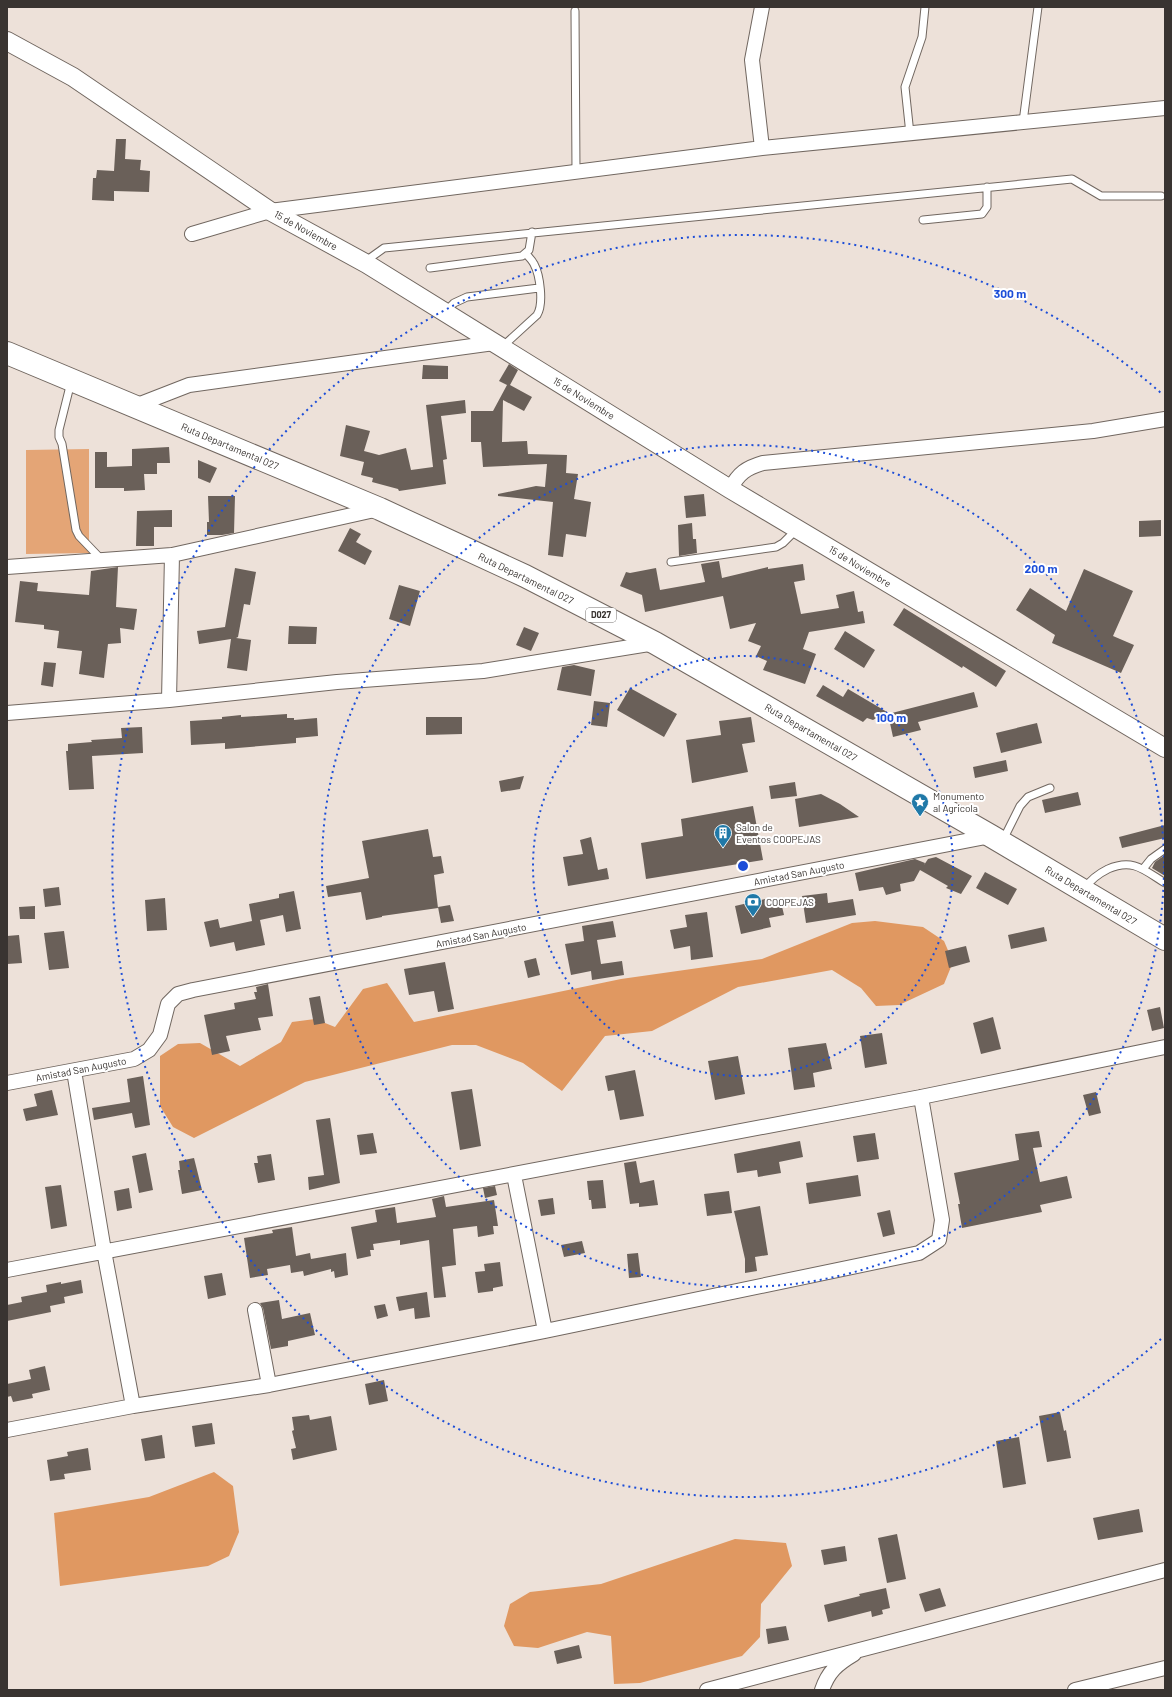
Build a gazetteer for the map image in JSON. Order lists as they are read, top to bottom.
{
  "streets": {
    "main road": ["Ruta Departamental 027", "D027"],
    "street": ["15 de Noviembre", "Amistad San Augusto"]
  },
  "crossings": [
    ["Ruta Departamental 027", "Amistad San Augusto"]
  ],
  "places": {
    "place": ["Monumento al Agricola"],
    "building": ["Salon de Eventos COOPEJAS"],
    "bank": ["COOPEJAS"]
  },
  "rings": ["300 m", "200 m", "100 m"]
}
